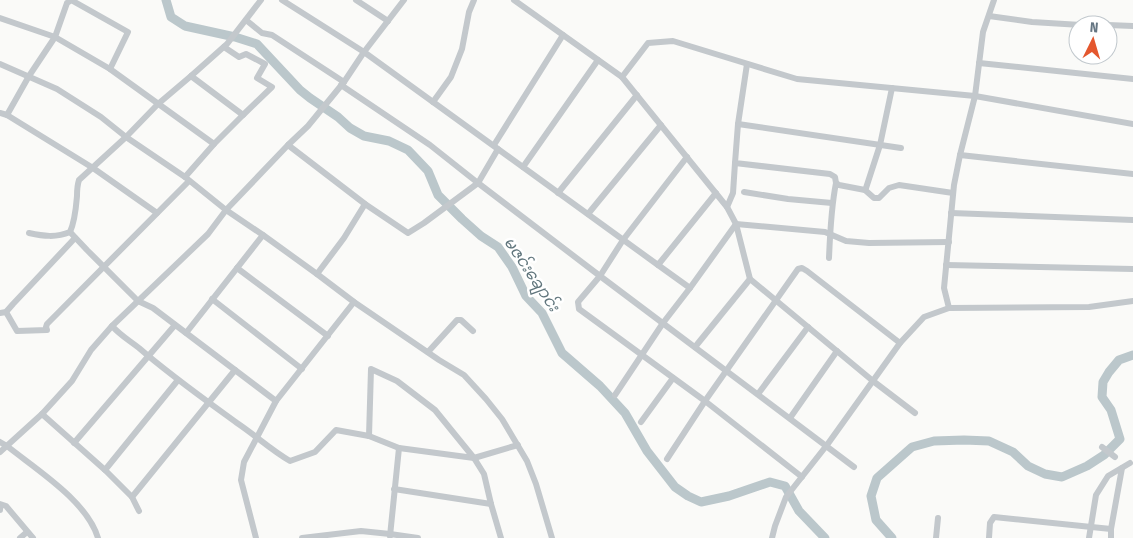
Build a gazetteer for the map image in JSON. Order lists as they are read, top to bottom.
{
  "water": ["မဇင်းချောင်း"],
  "north": "top"
}
